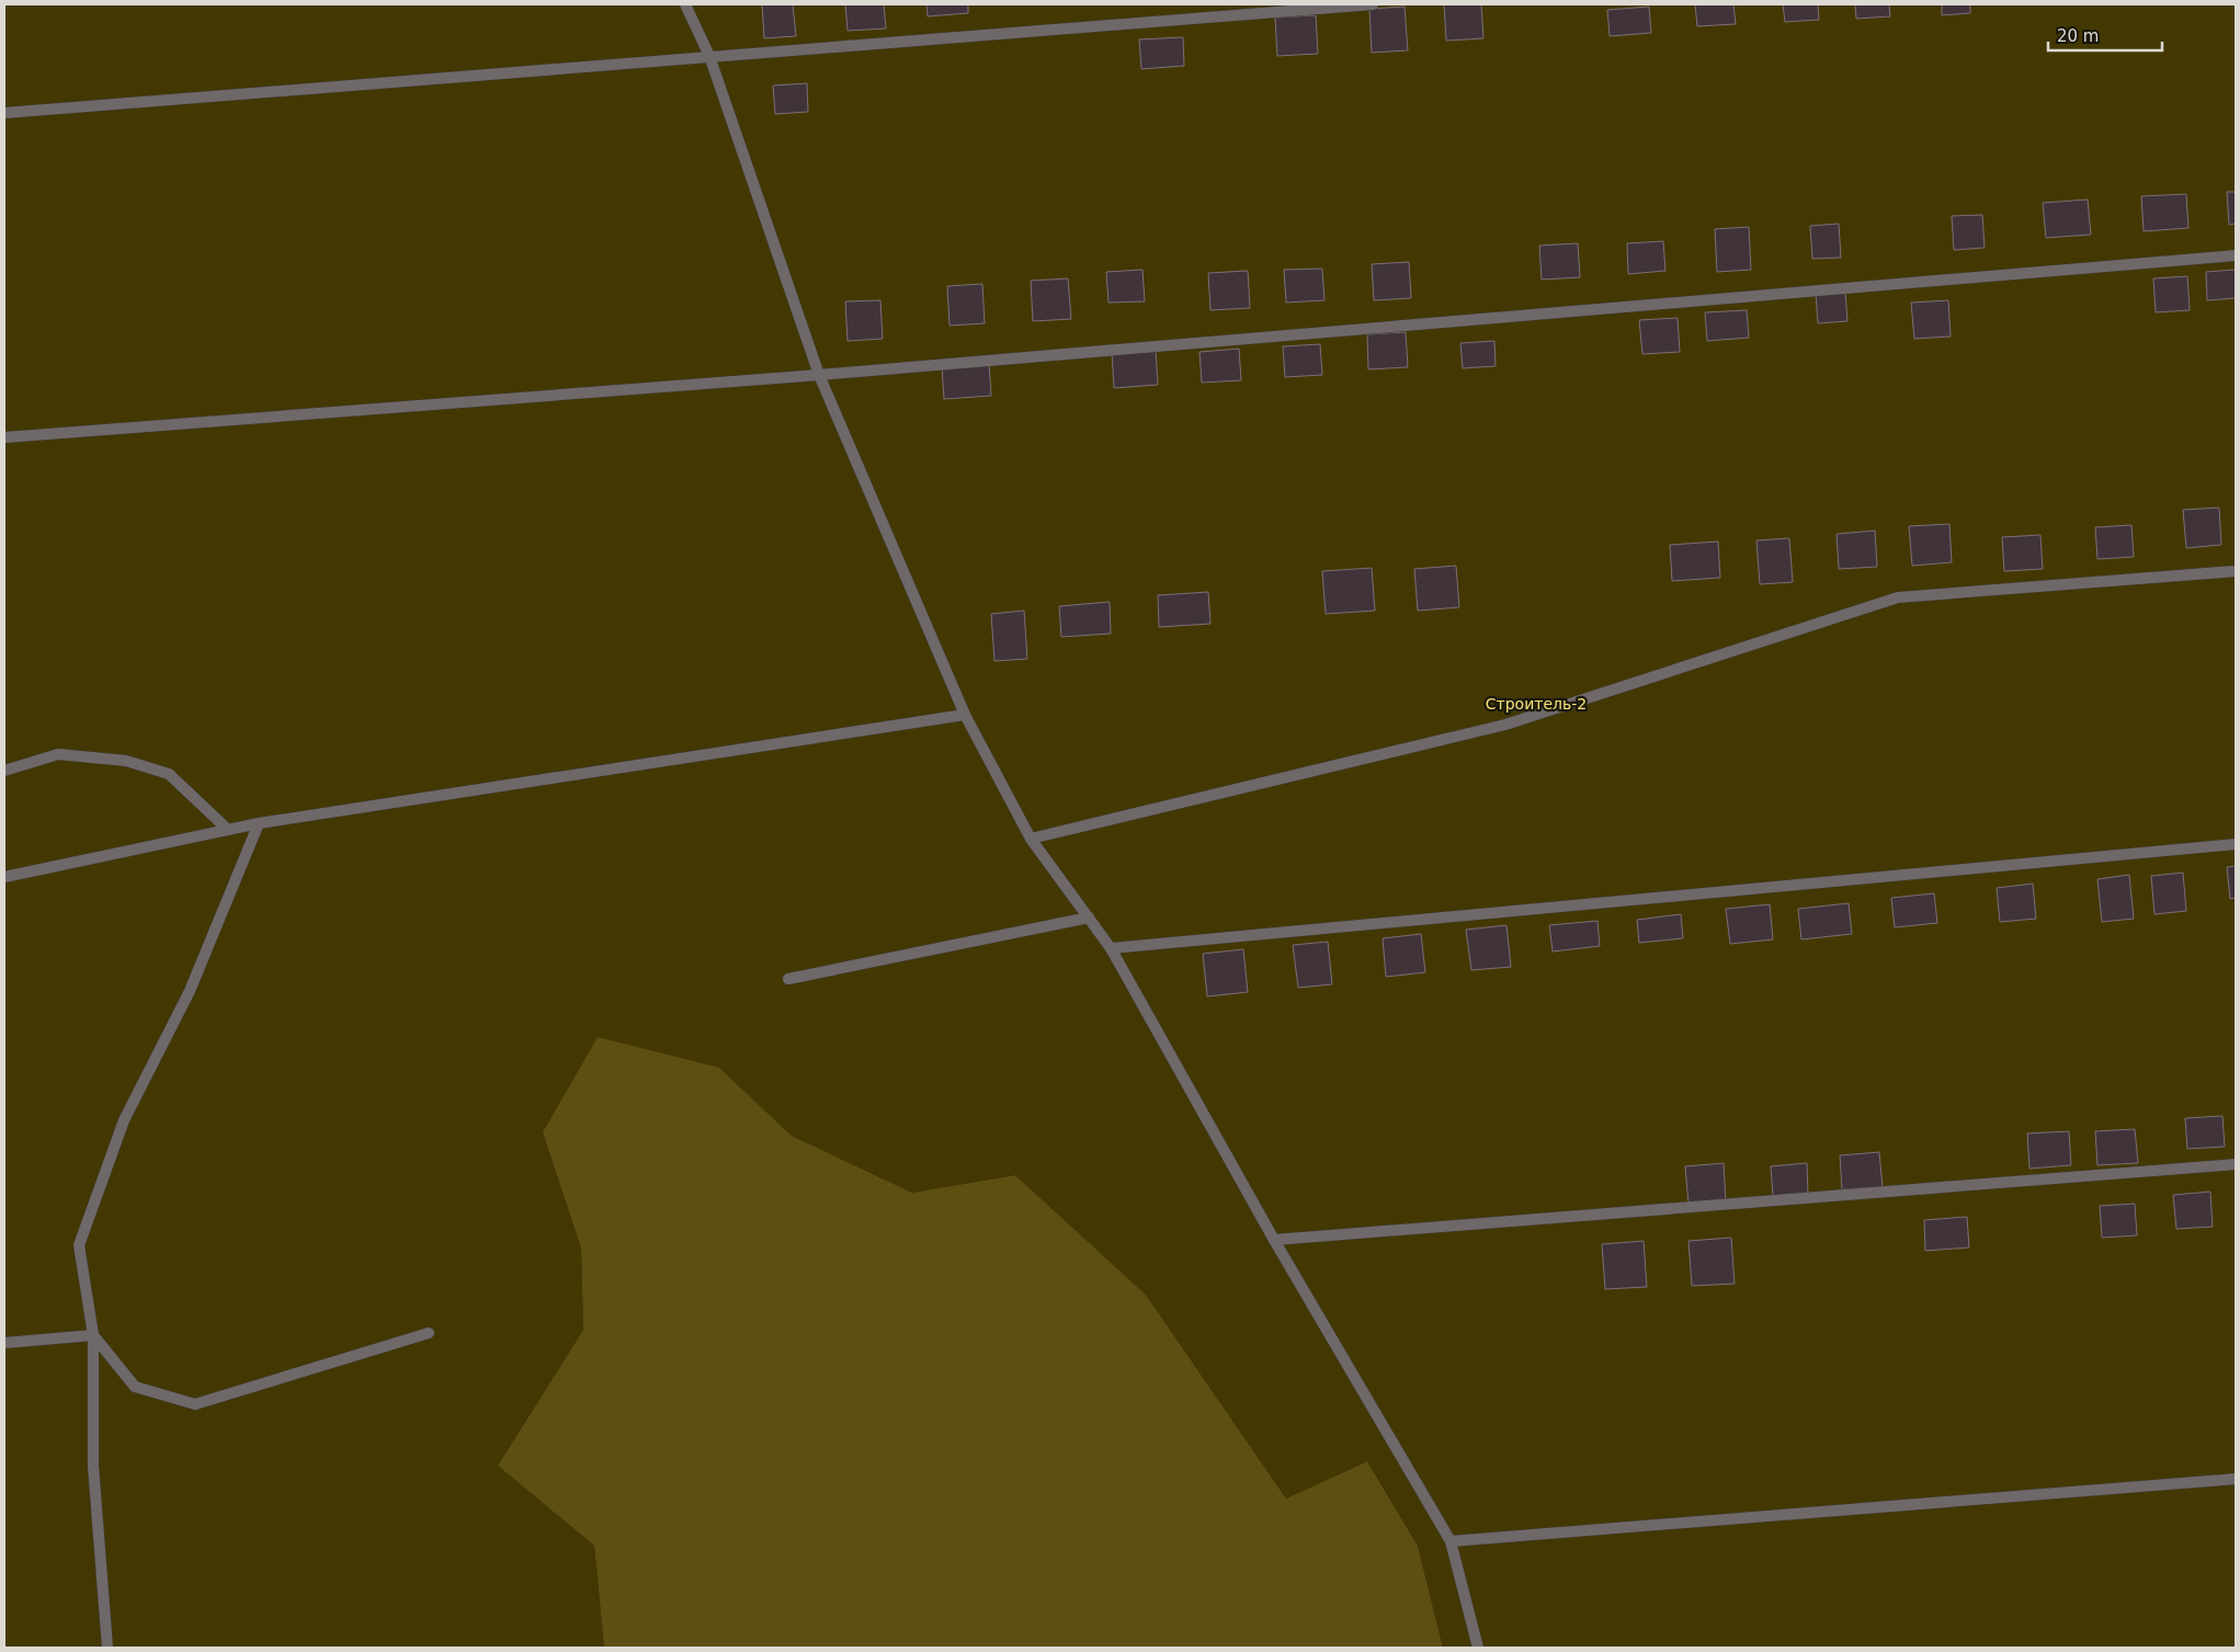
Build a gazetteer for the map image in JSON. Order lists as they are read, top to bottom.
{
  "parks": ["Строитель-2"],
  "scale_bar": "20 m"
}
